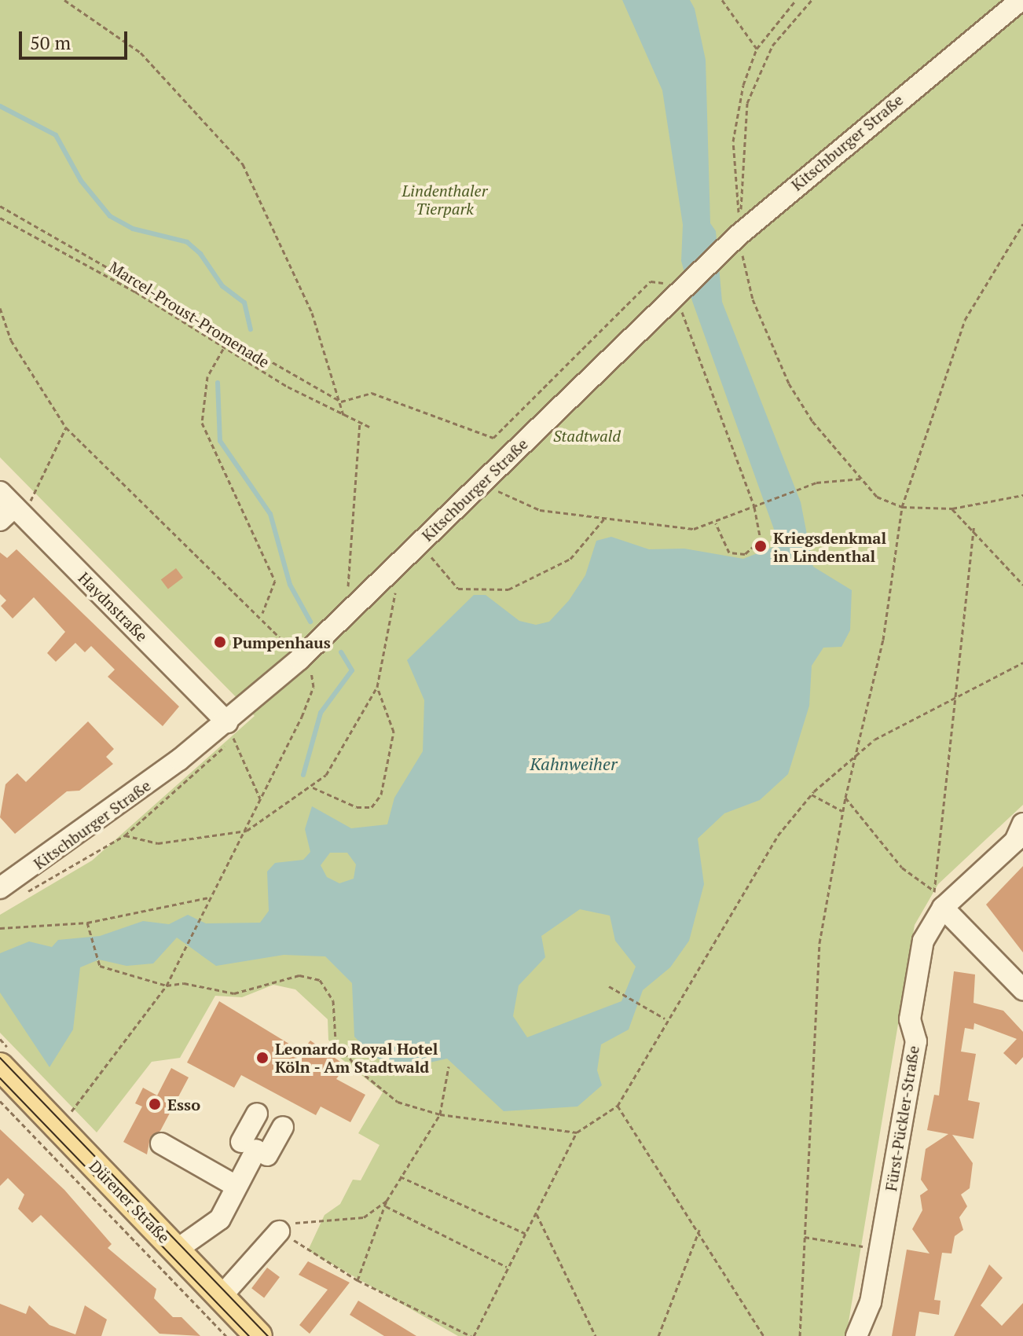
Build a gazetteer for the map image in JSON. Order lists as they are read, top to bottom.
{
  "streets": {
    "main road": ["Dürener Straße"],
    "street": ["Kitschburger Straße", "Haydnstraße", "Fürst-Pückler-Straße"],
    "path": ["Marcel-Proust-Promenade"]
  },
  "crossings": [
    ["Kitschburger Straße", "Haydnstraße"]
  ],
  "water": ["Kahnweiher"],
  "parks": ["Lindenthaler Tierpark", "Stadtwald"],
  "places": [
    "Kriegsdenkmal in Lindenthal",
    "Pumpenhaus",
    "Leonardo Royal Hotel Köln - Am Stadtwald",
    "Esso"
  ],
  "scale_bar": "50 m"
}
